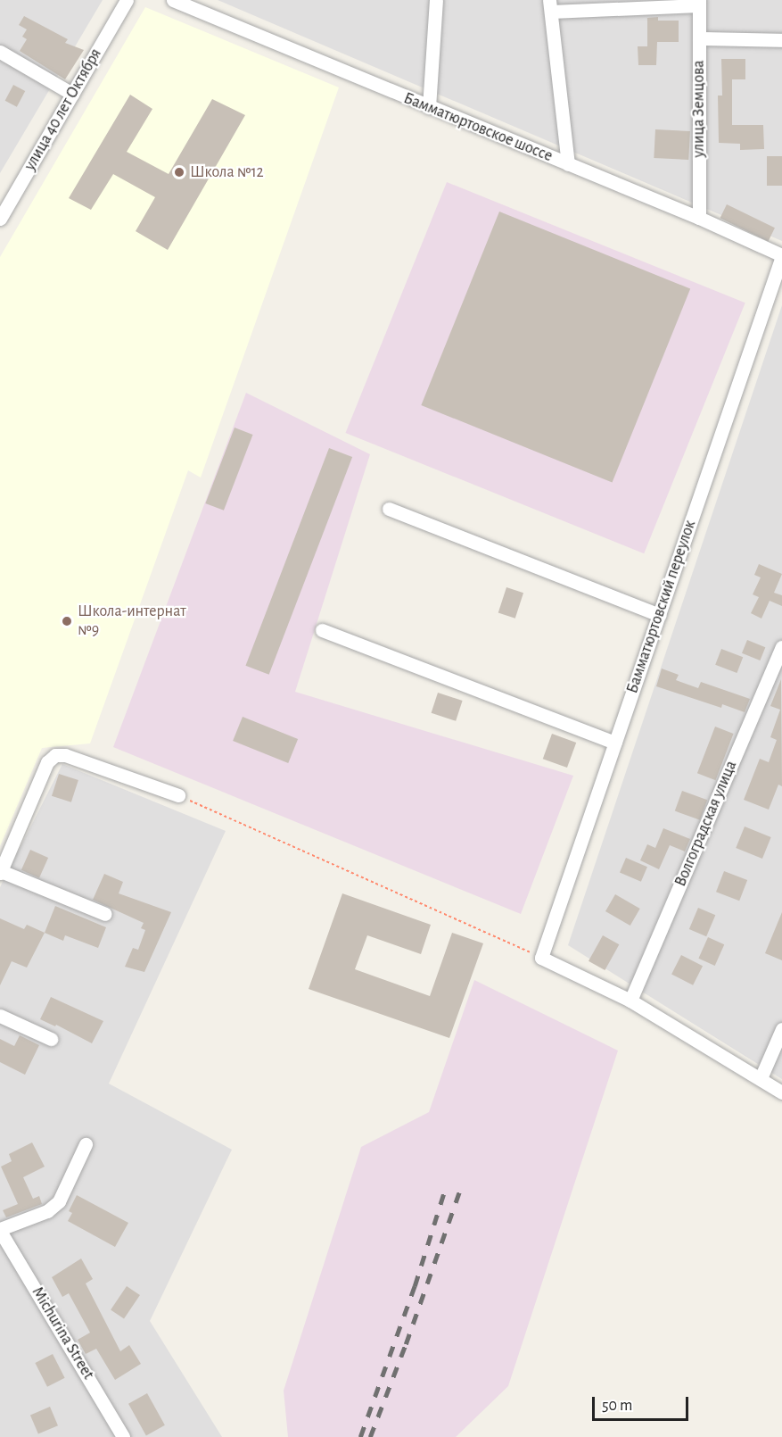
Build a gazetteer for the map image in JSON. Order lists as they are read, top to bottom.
{
  "streets": {
    "street": [
      "улица Земцова",
      "улица 40 лет Октября",
      "Бамматюртовское шоссе",
      "Бамматюртовский переулок",
      "Волгоградская улица",
      "Michurina Street"
    ]
  },
  "crossings": [
    ["улица Земцова", "Бамматюртовское шоссе"],
    ["Бамматюртовское шоссе", "Бамматюртовский переулок"]
  ],
  "places": ["Школа №12", "Школа-интернат №9"],
  "scale_bar": "50 m"
}
